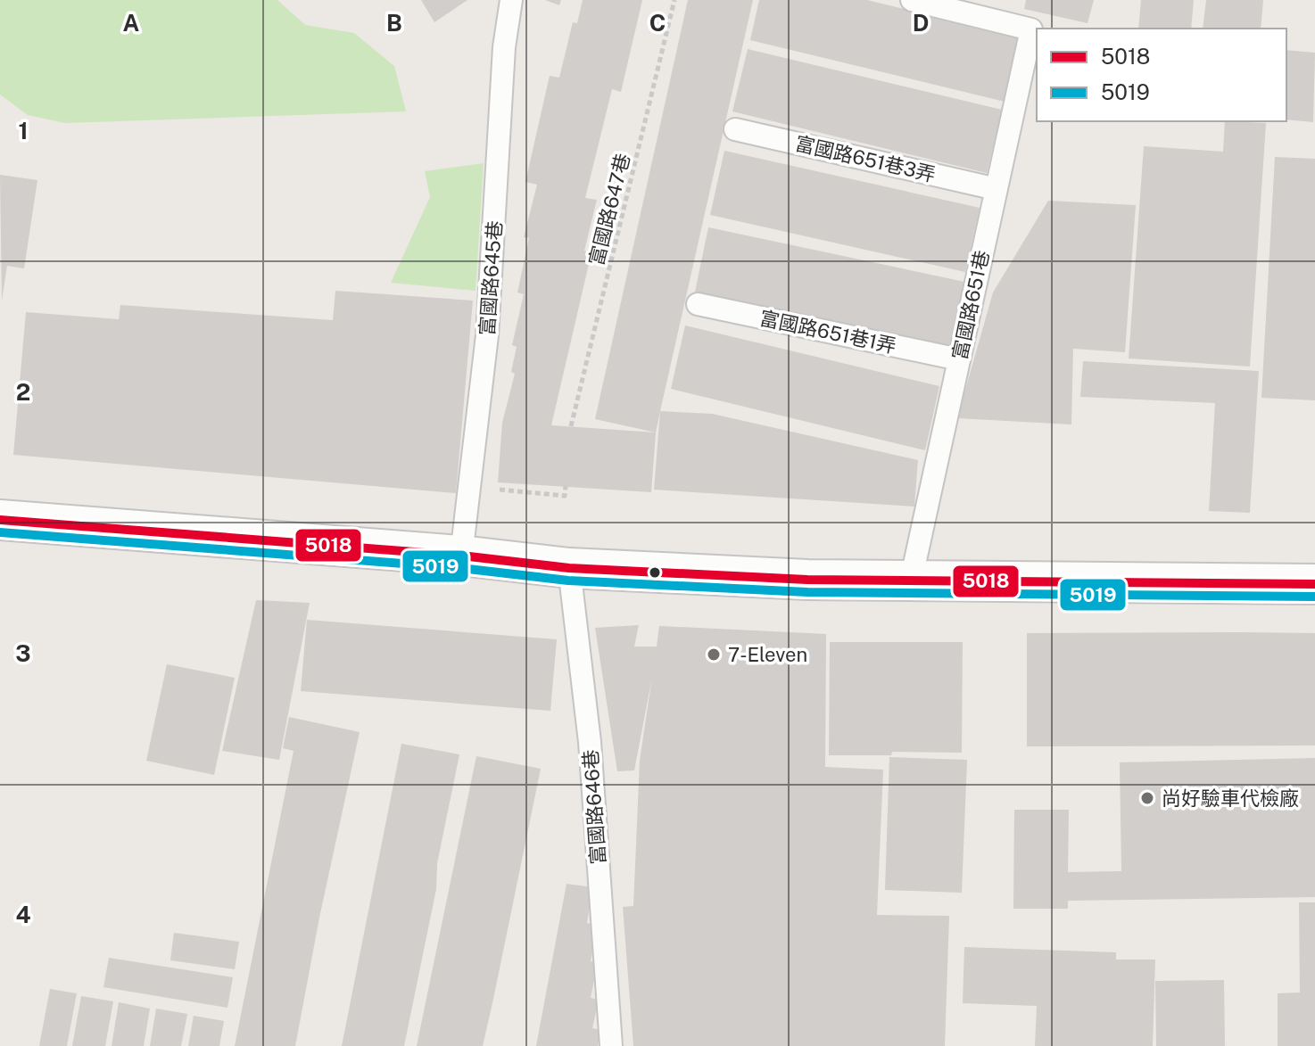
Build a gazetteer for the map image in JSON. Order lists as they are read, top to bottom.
{
  "streets": {
    "lane": [
      "富國路651巷3弄",
      "富國路645巷",
      "富國路651巷",
      "富國路651巷1弄",
      "富國路646巷"
    ],
    "path": ["富國路647巷"]
  },
  "crossings": [
    ["富國路651巷3弄", "富國路651巷"],
    ["富國路651巷", "富國路651巷1弄"]
  ],
  "places": ["7-Eleven", "尚好驗車代檢廠"],
  "lines": ["transit line 5018", "transit line 5019"],
  "legend": ["5018", "5019"],
  "grid": {
    "columns": [
      "A",
      "B",
      "C",
      "D"
    ],
    "rows": [
      "1",
      "2",
      "3",
      "4"
    ]
  }
}
